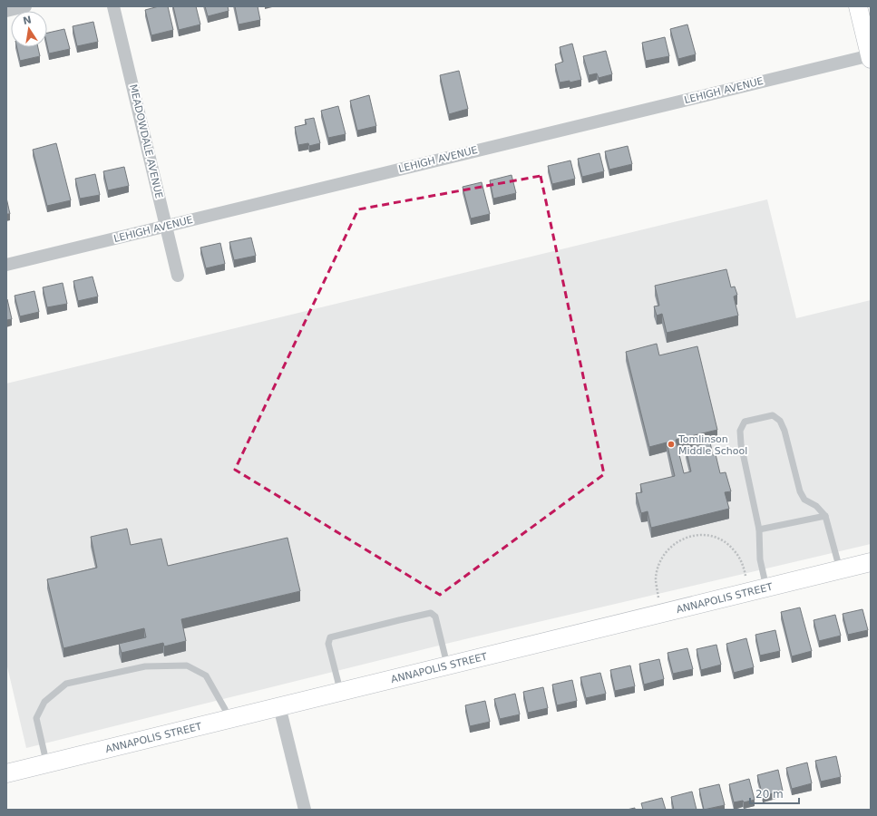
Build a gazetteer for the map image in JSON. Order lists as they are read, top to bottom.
{
  "streets": {
    "street": ["LEHIGH AVENUE", "MEADOWDALE AVENUE", "ANNAPOLIS STREET"]
  },
  "crossings": [
    ["LEHIGH AVENUE", "MEADOWDALE AVENUE"]
  ],
  "places": ["Tomlinson Middle School"],
  "scale_bar": "20 m",
  "north": "top"
}
